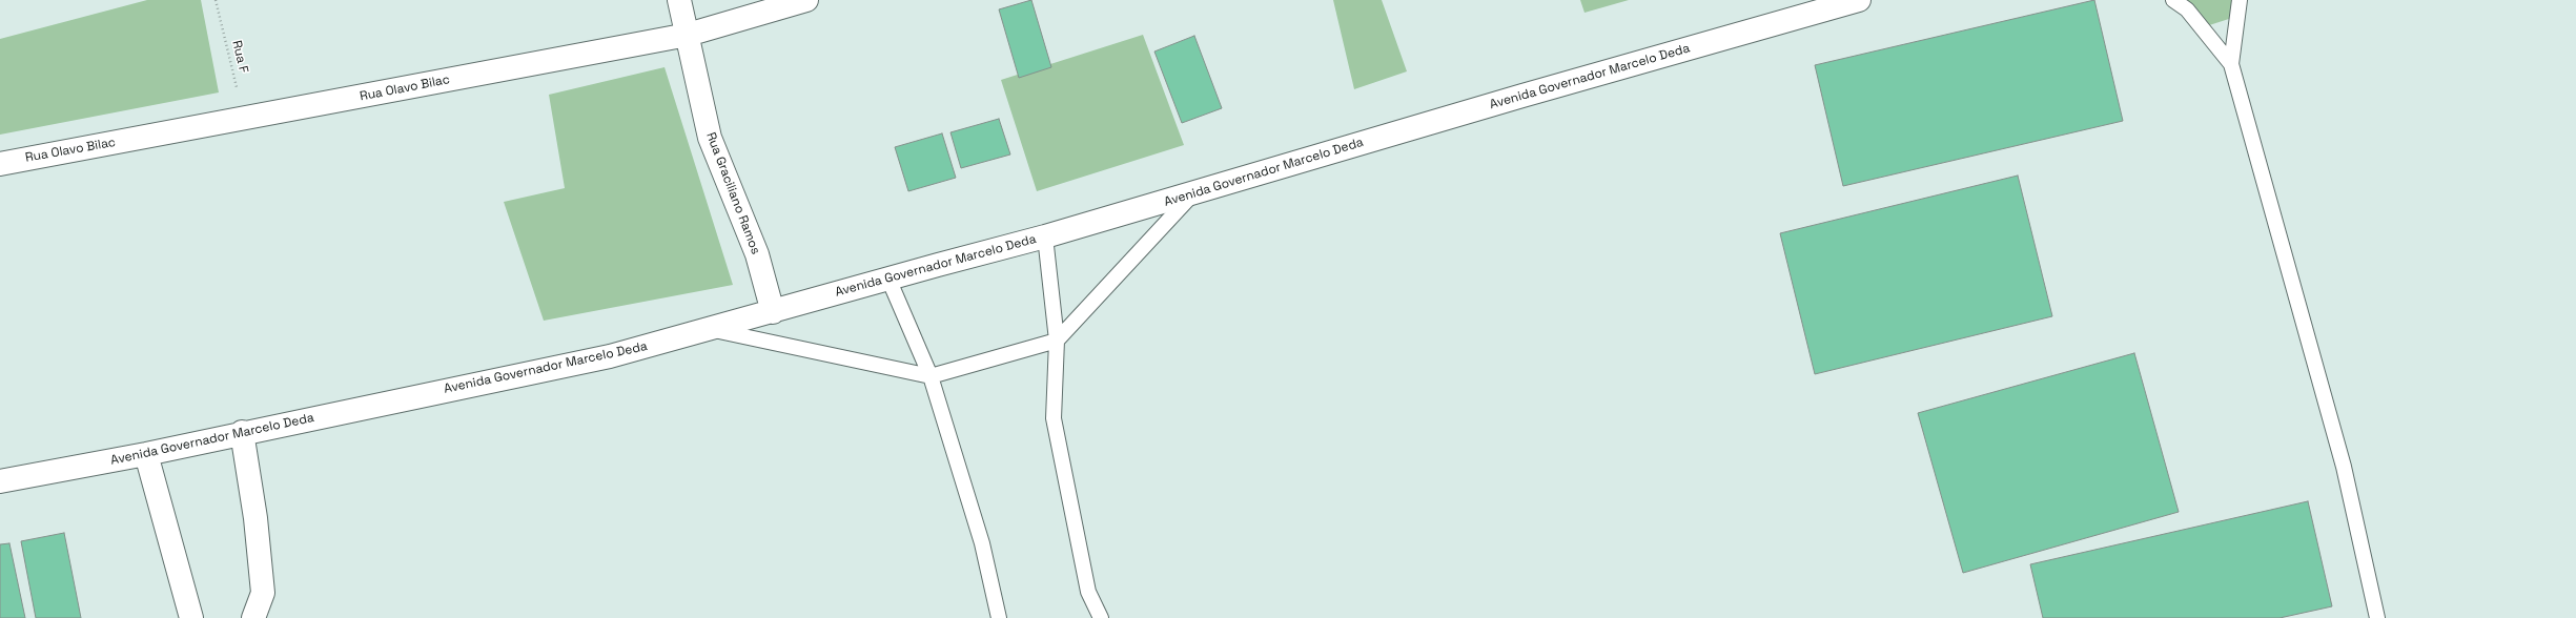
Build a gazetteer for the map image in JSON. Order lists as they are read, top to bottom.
{
  "streets": {
    "street": ["Avenida Governador Marcelo Deda", "Rua Olavo Bilac", "Rua Graciliano Ramos"],
    "path": ["Rua F"]
  },
  "crossings": [
    ["Rua F", "Rua Olavo Bilac"],
    ["Avenida Governador Marcelo Deda", "Rua Graciliano Ramos"],
    ["Rua Olavo Bilac", "Rua Graciliano Ramos"]
  ]
}
